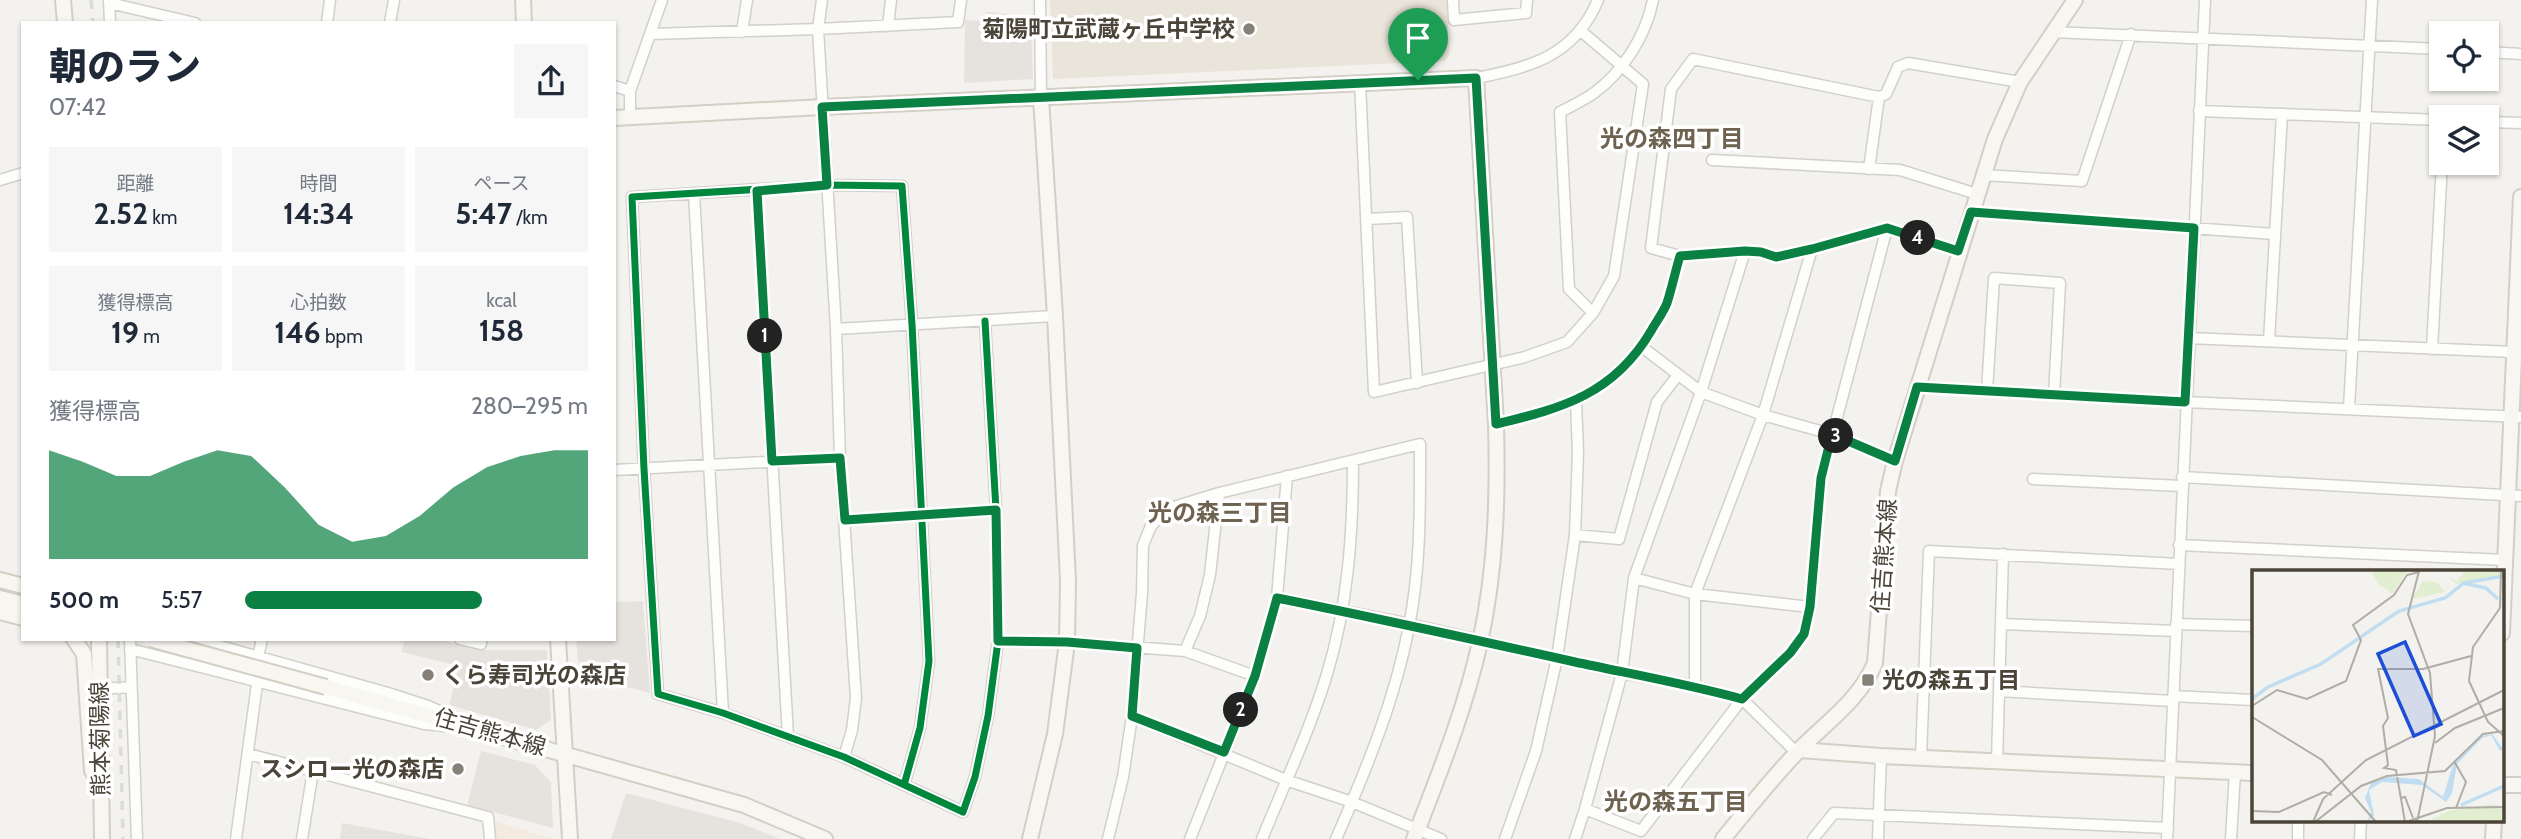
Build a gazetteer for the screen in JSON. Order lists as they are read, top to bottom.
{
  "streets": {
    "street": ["住吉熊本線", "熊本菊陽線"]
  },
  "districts": ["光の森四丁目", "光の森三丁目", "光の森五丁目"],
  "places": {
    "other": ["菊陽町立武蔵ヶ丘中学校", "くら寿司光の森店", "スシロー光の森店"],
    "transit": ["光の森五丁目"]
  },
  "page": {
    "heading": ["朝のラン", "07:42"],
    "stats": [
      ["距離", "2.52 km"],
      ["時間", "14:34"],
      ["ペース", "5:47 /km"],
      ["獲得標高", "19 m"],
      ["心拍数", "146 bpm"],
      ["kcal", "158"]
    ],
    "pins": [
      "4",
      "1",
      "3",
      "2"
    ],
    "chart": ["獲得標高", "280–295 m"],
    "list": [
      {
        "name": "500 m",
        "note": "5:57"
      }
    ]
  }
}
